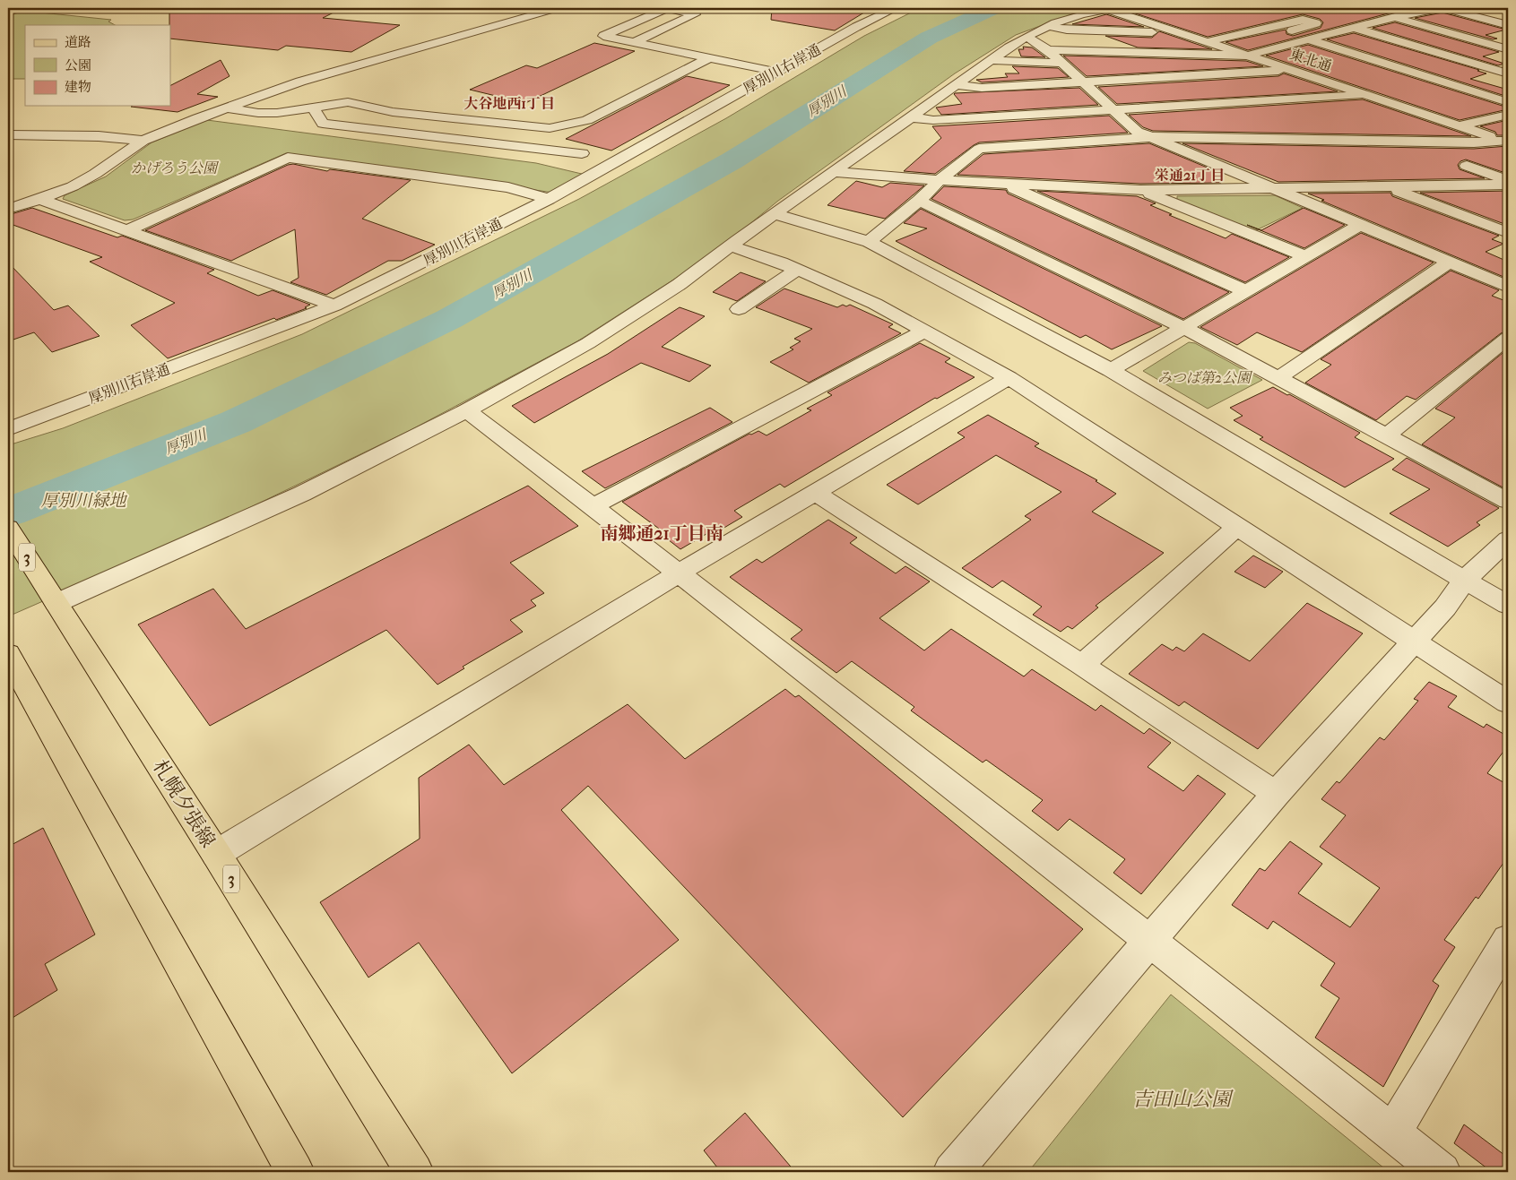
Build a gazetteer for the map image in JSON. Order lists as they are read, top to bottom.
{
  "streets": {
    "main road": ["3", "札幌夕張線"],
    "street": ["東北通", "厚別川右岸通"]
  },
  "districts": ["大谷地西1丁目", "栄通21丁目", "南郷通21丁目南"],
  "water": ["厚別川"],
  "parks": [
    "かげろう公園",
    "みつば第2公園",
    "厚別川緑地",
    "吉田山公園"
  ],
  "legend": ["道路", "公園", "建物"]
}
